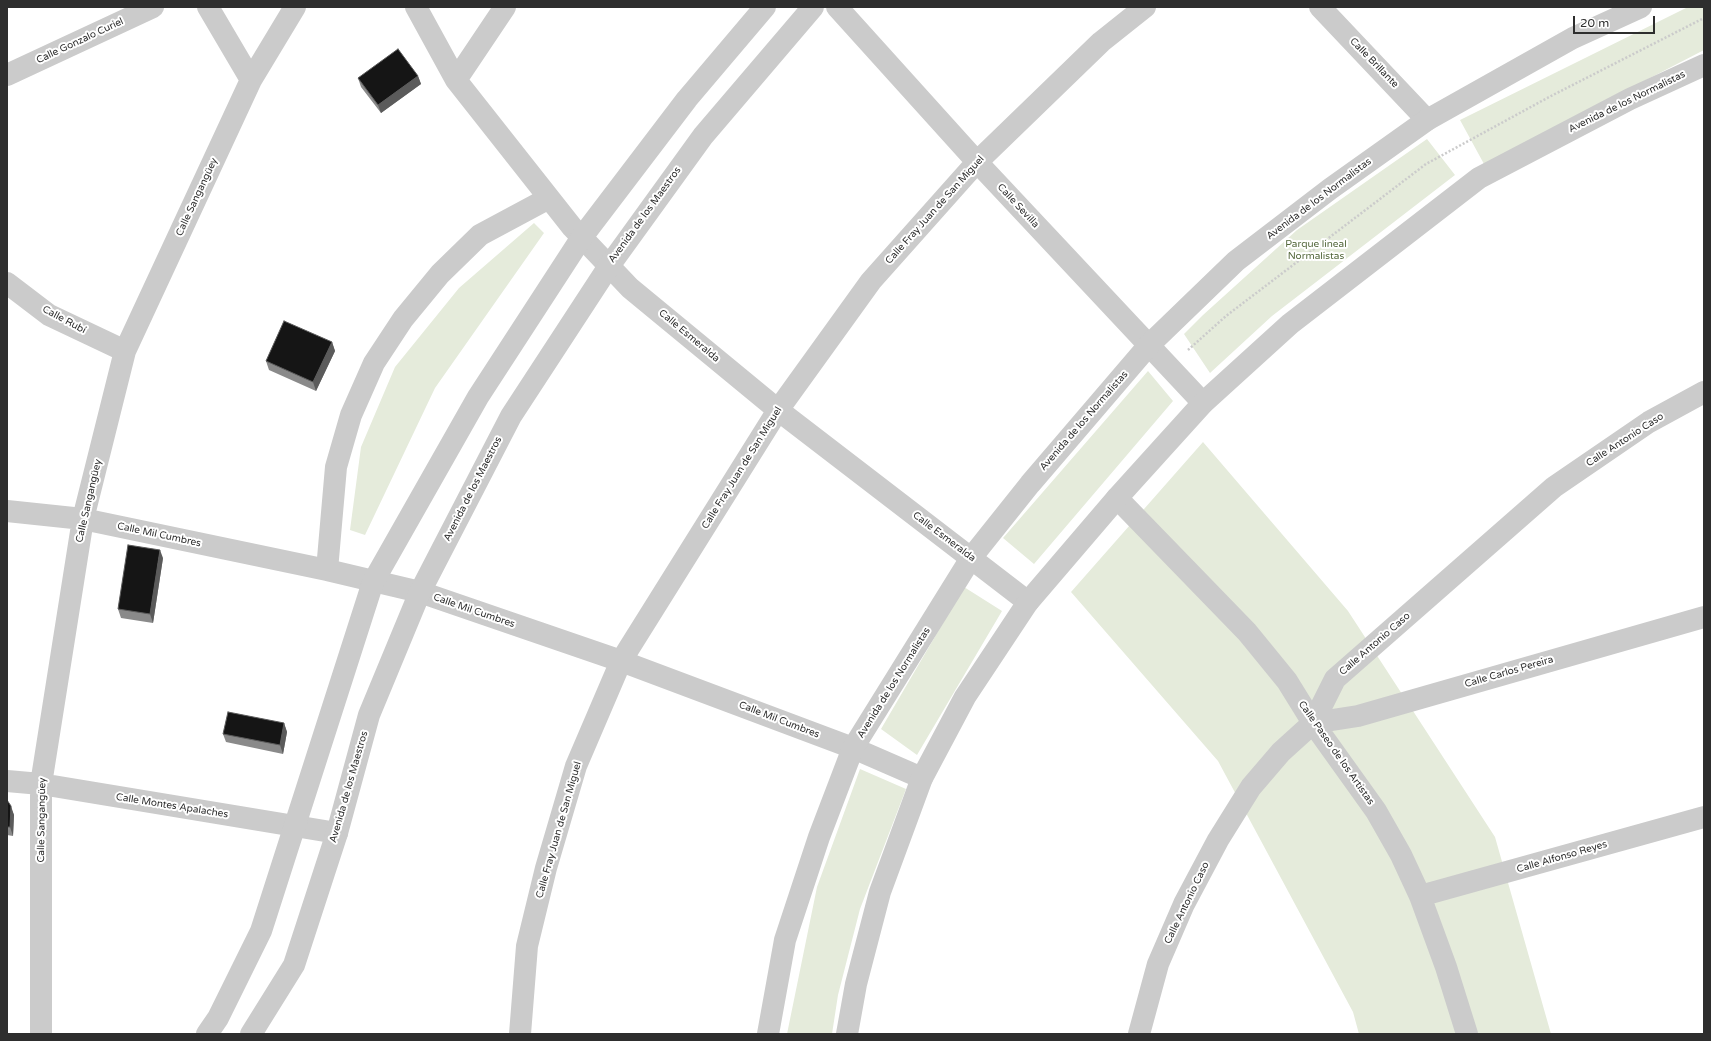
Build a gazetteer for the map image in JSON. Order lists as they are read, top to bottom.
{
  "streets": {
    "street": [
      "Calle Gonzalo Curiel",
      "Calle Brillante",
      "Avenida de los Normalistas",
      "Calle Sangangüey",
      "Calle Sevilla",
      "Calle Fray Juan de San Miguel",
      "Avenida de los Maestros",
      "Calle Rubí",
      "Calle Esmeralda",
      "Calle Antonio Caso",
      "Calle Mil Cumbres",
      "Calle Carlos Pereira",
      "Calle Paseo de los Artistas",
      "Calle Montes Apalaches",
      "Calle Alfonso Reyes"
    ]
  },
  "crossings": [
    ["Calle Brillante", "Avenida de los Normalistas"],
    ["Avenida de los Normalistas", "Calle Sevilla"],
    ["Avenida de los Normalistas", "Calle Esmeralda"],
    ["Avenida de los Normalistas", "Calle Mil Cumbres"],
    ["Avenida de los Normalistas", "Calle Paseo de los Artistas"],
    ["Calle Sangangüey", "Calle Rubí"],
    ["Calle Sangangüey", "Calle Mil Cumbres"],
    ["Calle Sangangüey", "Calle Montes Apalaches"],
    ["Calle Sevilla", "Calle Fray Juan de San Miguel"],
    ["Calle Fray Juan de San Miguel", "Calle Esmeralda"],
    ["Calle Fray Juan de San Miguel", "Calle Mil Cumbres"],
    ["Avenida de los Maestros", "Calle Esmeralda"],
    ["Avenida de los Maestros", "Calle Mil Cumbres"],
    ["Avenida de los Maestros", "Calle Montes Apalaches"],
    ["Calle Antonio Caso", "Calle Carlos Pereira"],
    ["Calle Antonio Caso", "Calle Paseo de los Artistas"],
    ["Calle Carlos Pereira", "Calle Paseo de los Artistas"],
    ["Calle Paseo de los Artistas", "Calle Alfonso Reyes"]
  ],
  "parks": ["Parque lineal Normalistas"],
  "scale_bar": "20 m"
}
